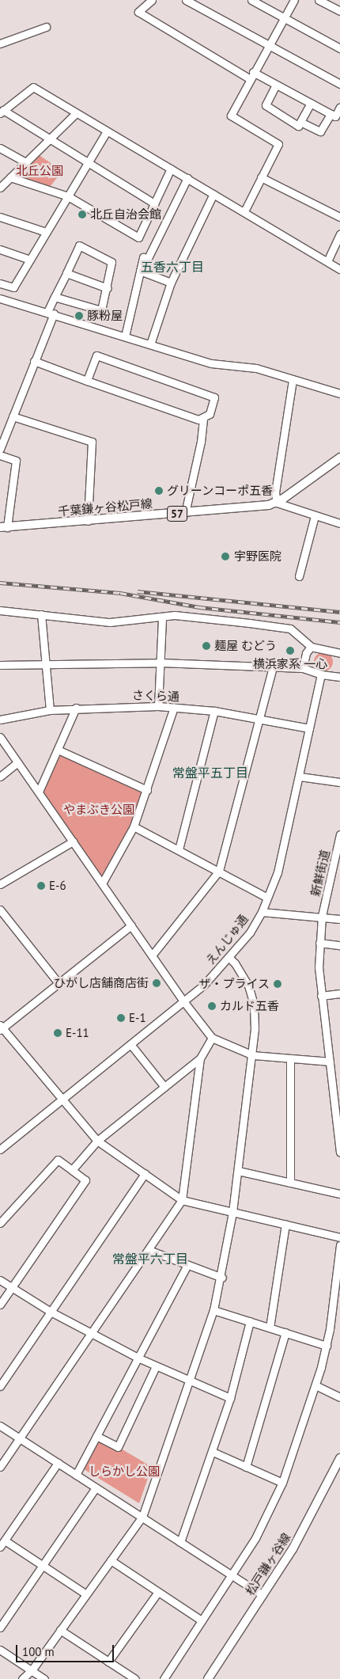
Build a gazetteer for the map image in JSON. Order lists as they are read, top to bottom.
{
  "streets": {
    "main road": ["千葉鎌ヶ谷松戸線", "57", "松戸鎌ヶ谷線"],
    "street": ["さくら通", "新鮮街道", "えんじゅ通"]
  },
  "crossings": [
    ["さくら通", "えんじゅ通"]
  ],
  "districts": ["五香六丁目", "常盤平五丁目", "常盤平六丁目"],
  "parks": ["北丘公園", "やまぶき公園", "しらかし公園"],
  "places": [
    "北丘自治会館",
    "豚粉屋",
    "グリーンコーポ五香",
    "宇野医院",
    "麺屋 むどう",
    "横浜家系 一心",
    "E-6",
    "ひがし店舗商店街",
    "ザ・プライス",
    "カルド五香",
    "E-1",
    "E-11"
  ],
  "scale_bar": "100 m"
}
